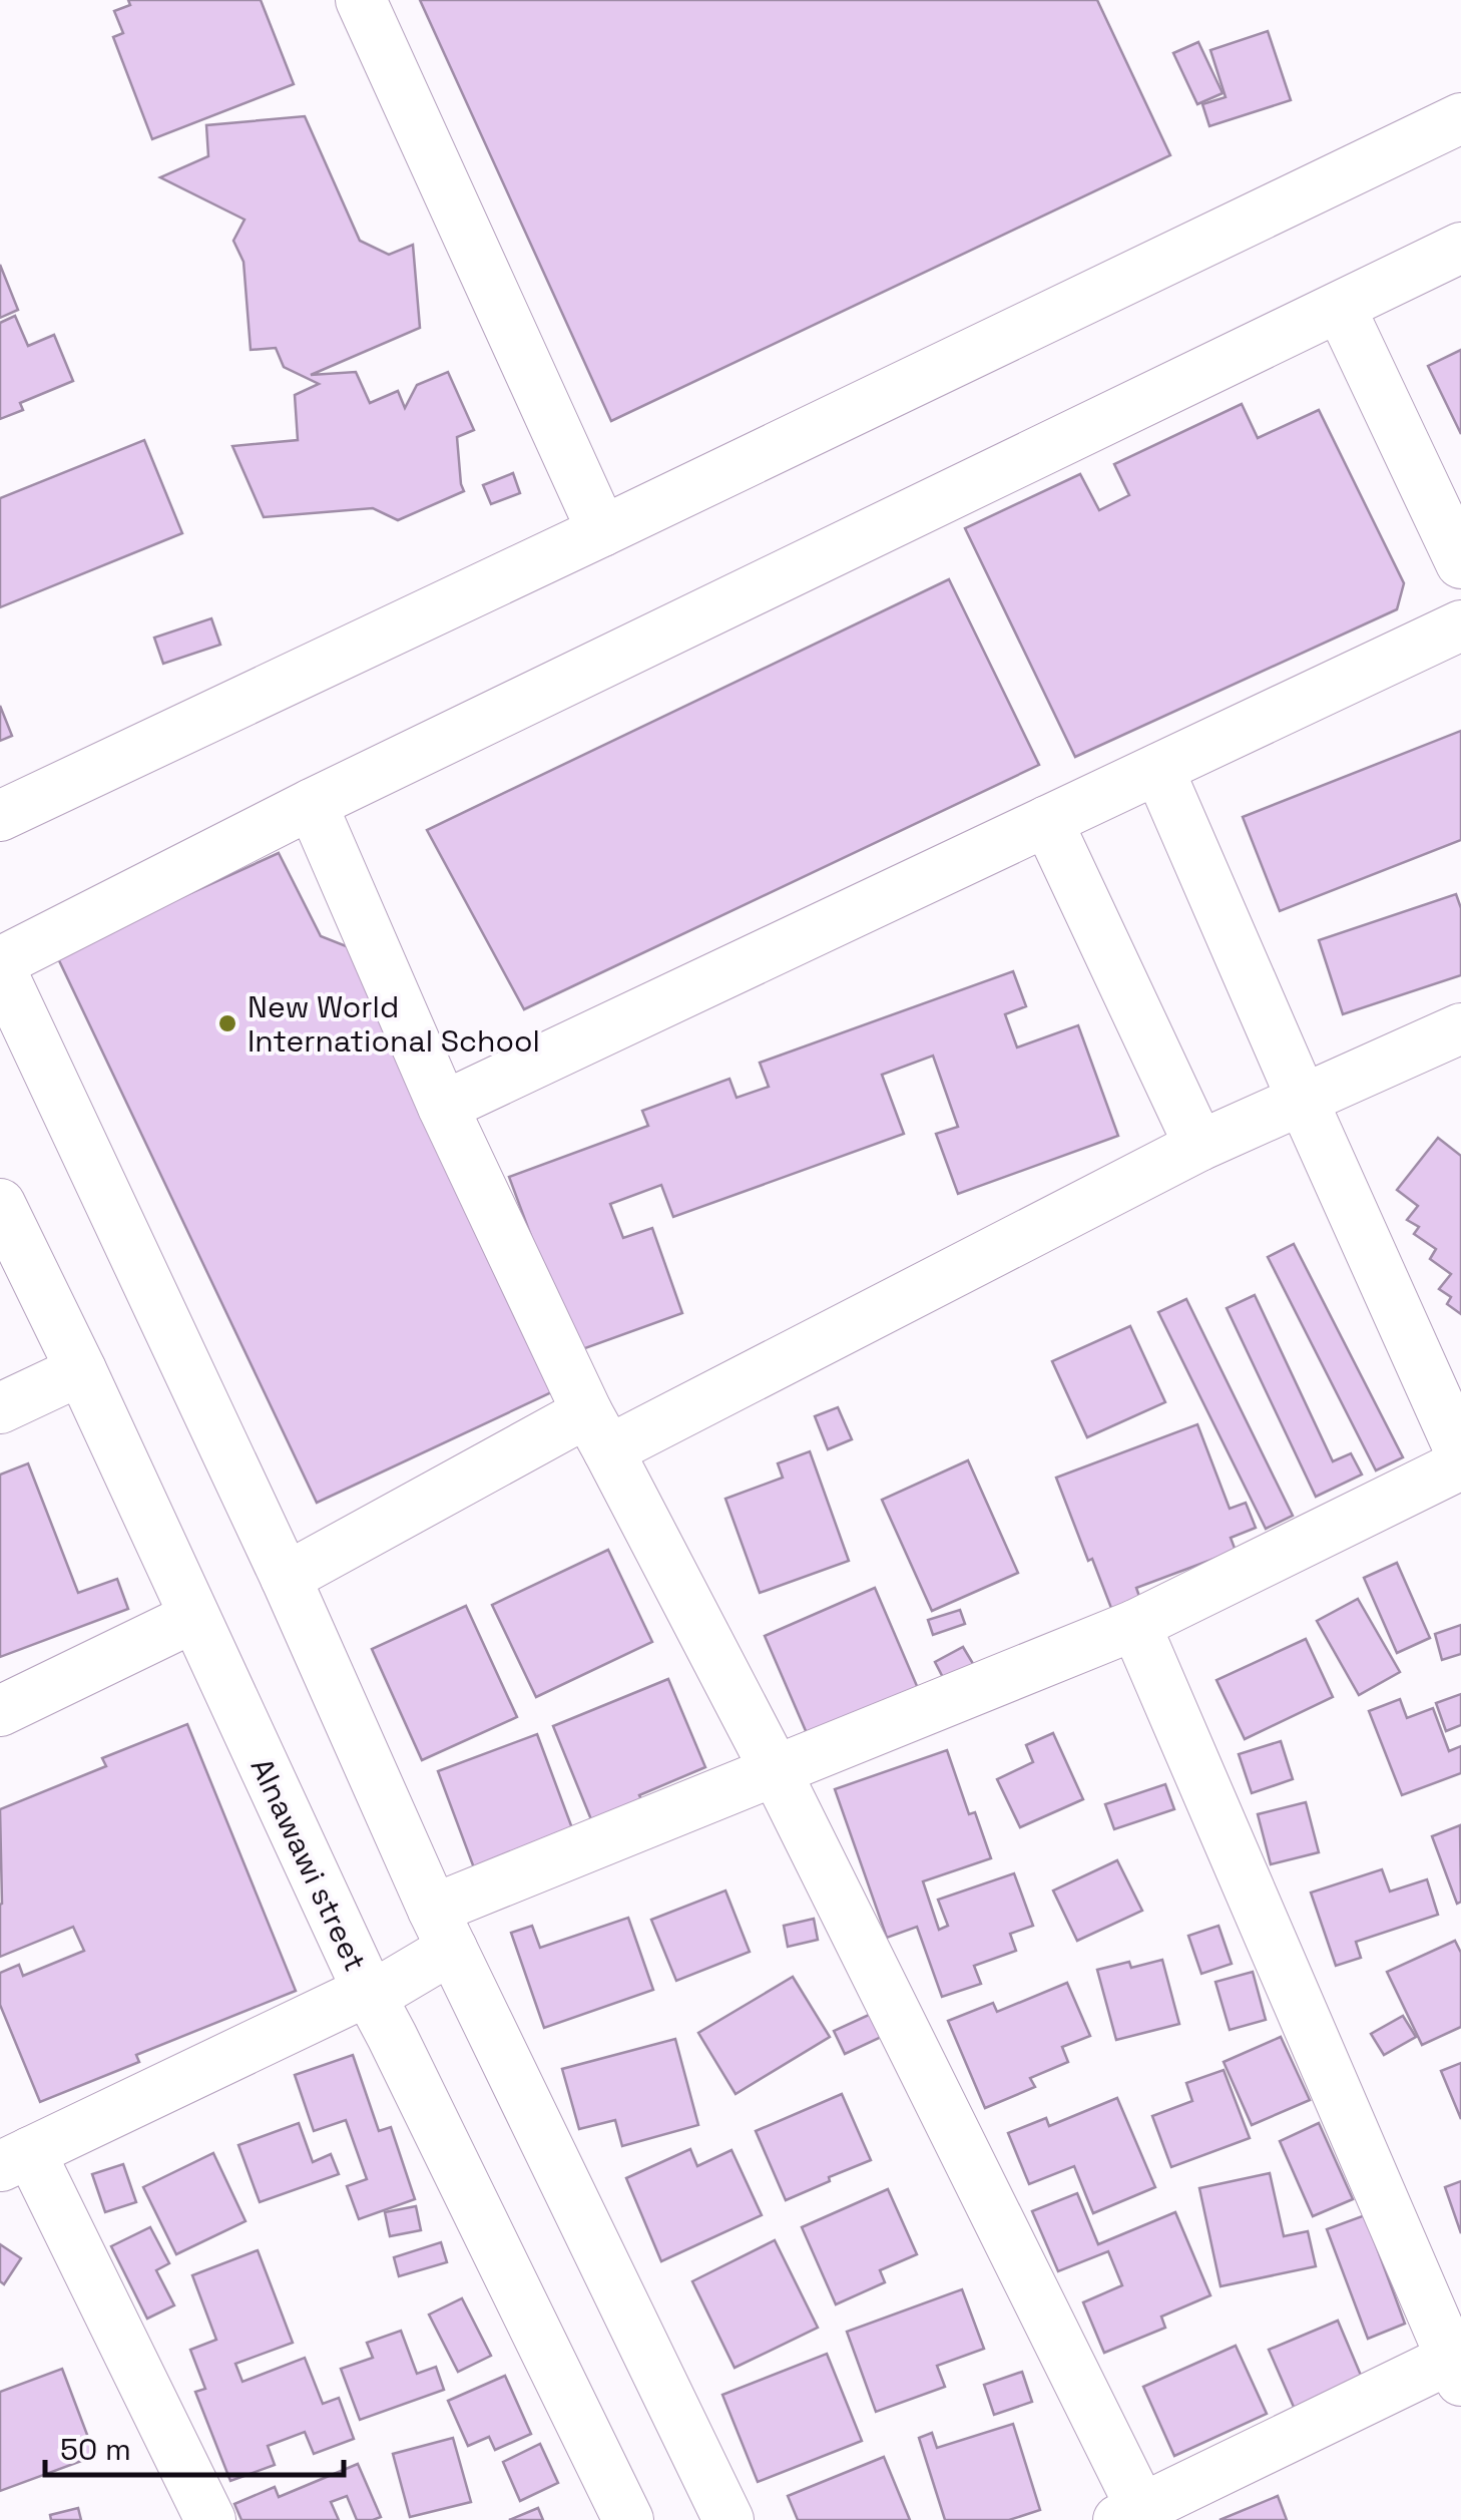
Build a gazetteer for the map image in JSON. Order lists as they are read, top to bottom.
{
  "streets": {
    "street": ["Alnawawi street"]
  },
  "places": ["New World International School"],
  "scale_bar": "50 m"
}
